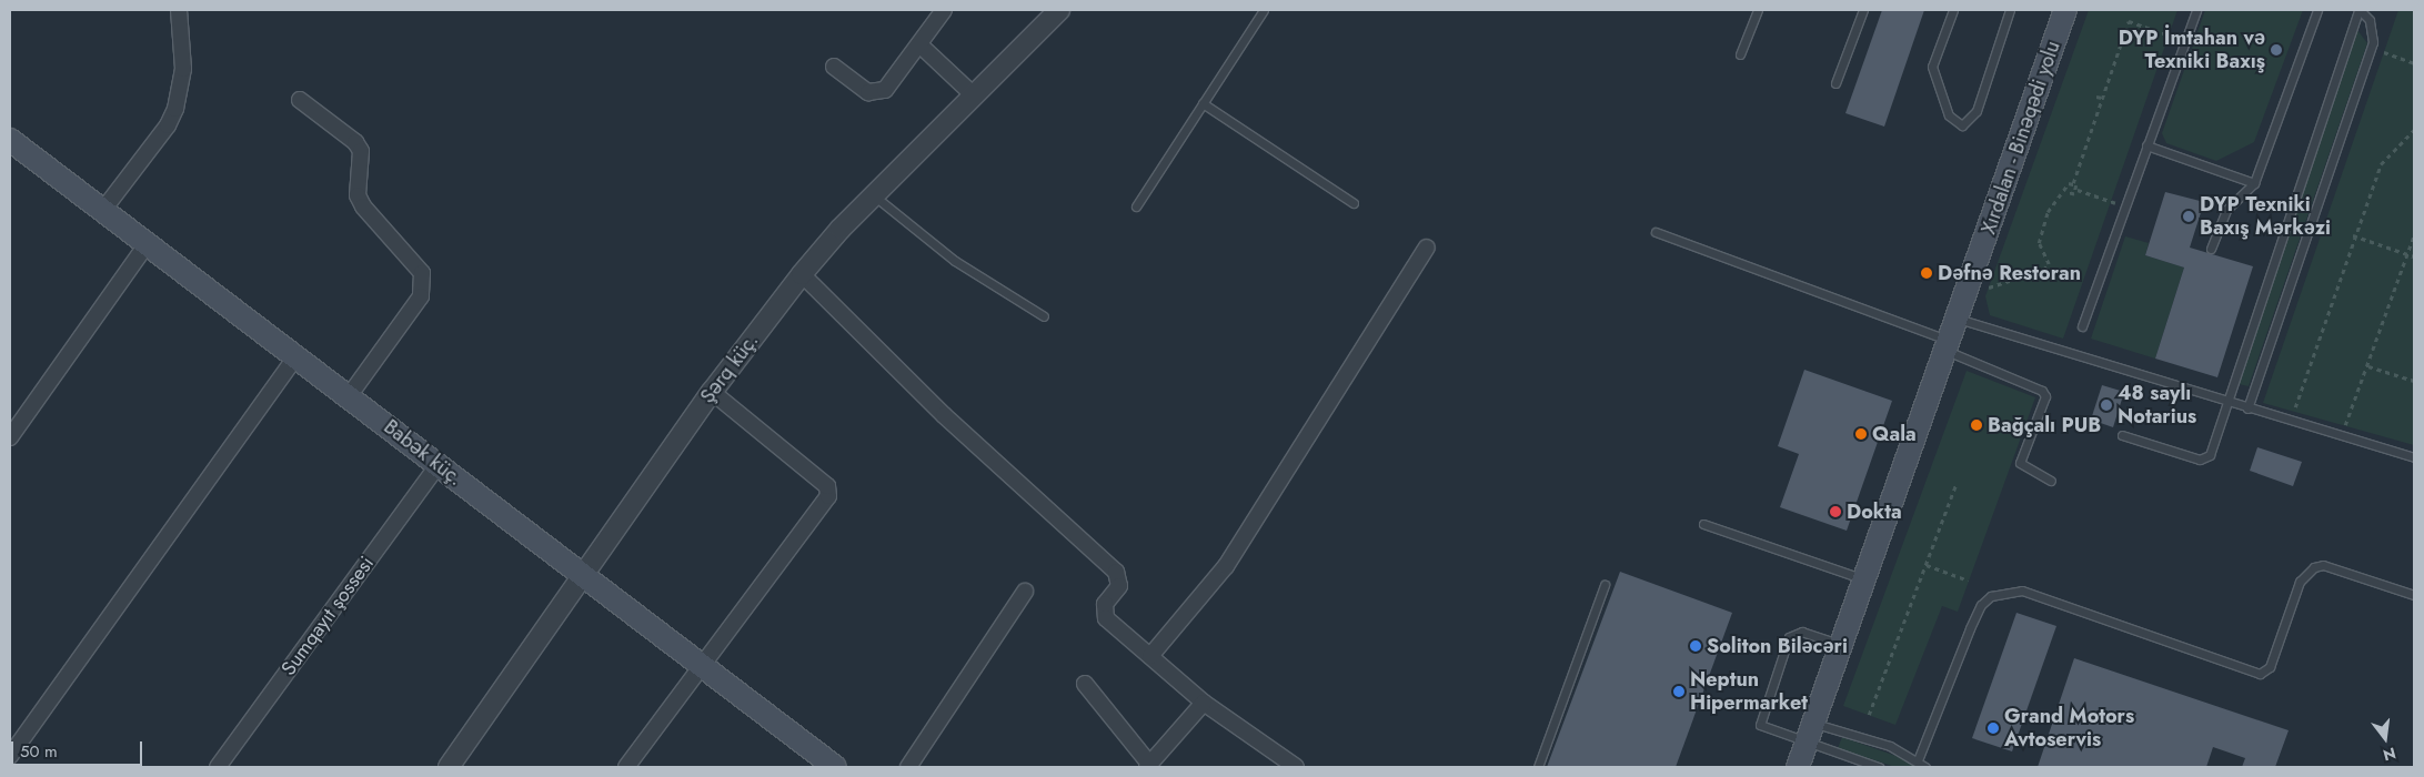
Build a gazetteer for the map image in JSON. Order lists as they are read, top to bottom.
{
  "streets": {
    "main road": ["Xırdalan - Binəqədi yolu", "Babək küç."],
    "street": ["Şərq küç.", "Sumqayıt şossesi"]
  },
  "crossings": [
    ["Şərq küç.", "Babək küç."],
    ["Babək küç.", "Sumqayıt şossesi"]
  ],
  "places": [
    "DYP İmtahan və Texniki Baxış",
    "DYP Texniki Baxış Mərkəzi",
    "Dəfnə Restoran",
    "48 saylı Notarius",
    "Bağçalı PUB",
    "Qala",
    "Dokta",
    "Soliton Biləcəri",
    "Neptun Hipermarket",
    "Grand Motors Avtoservis"
  ],
  "scale_bar": "50 m",
  "north": "bottom"
}
